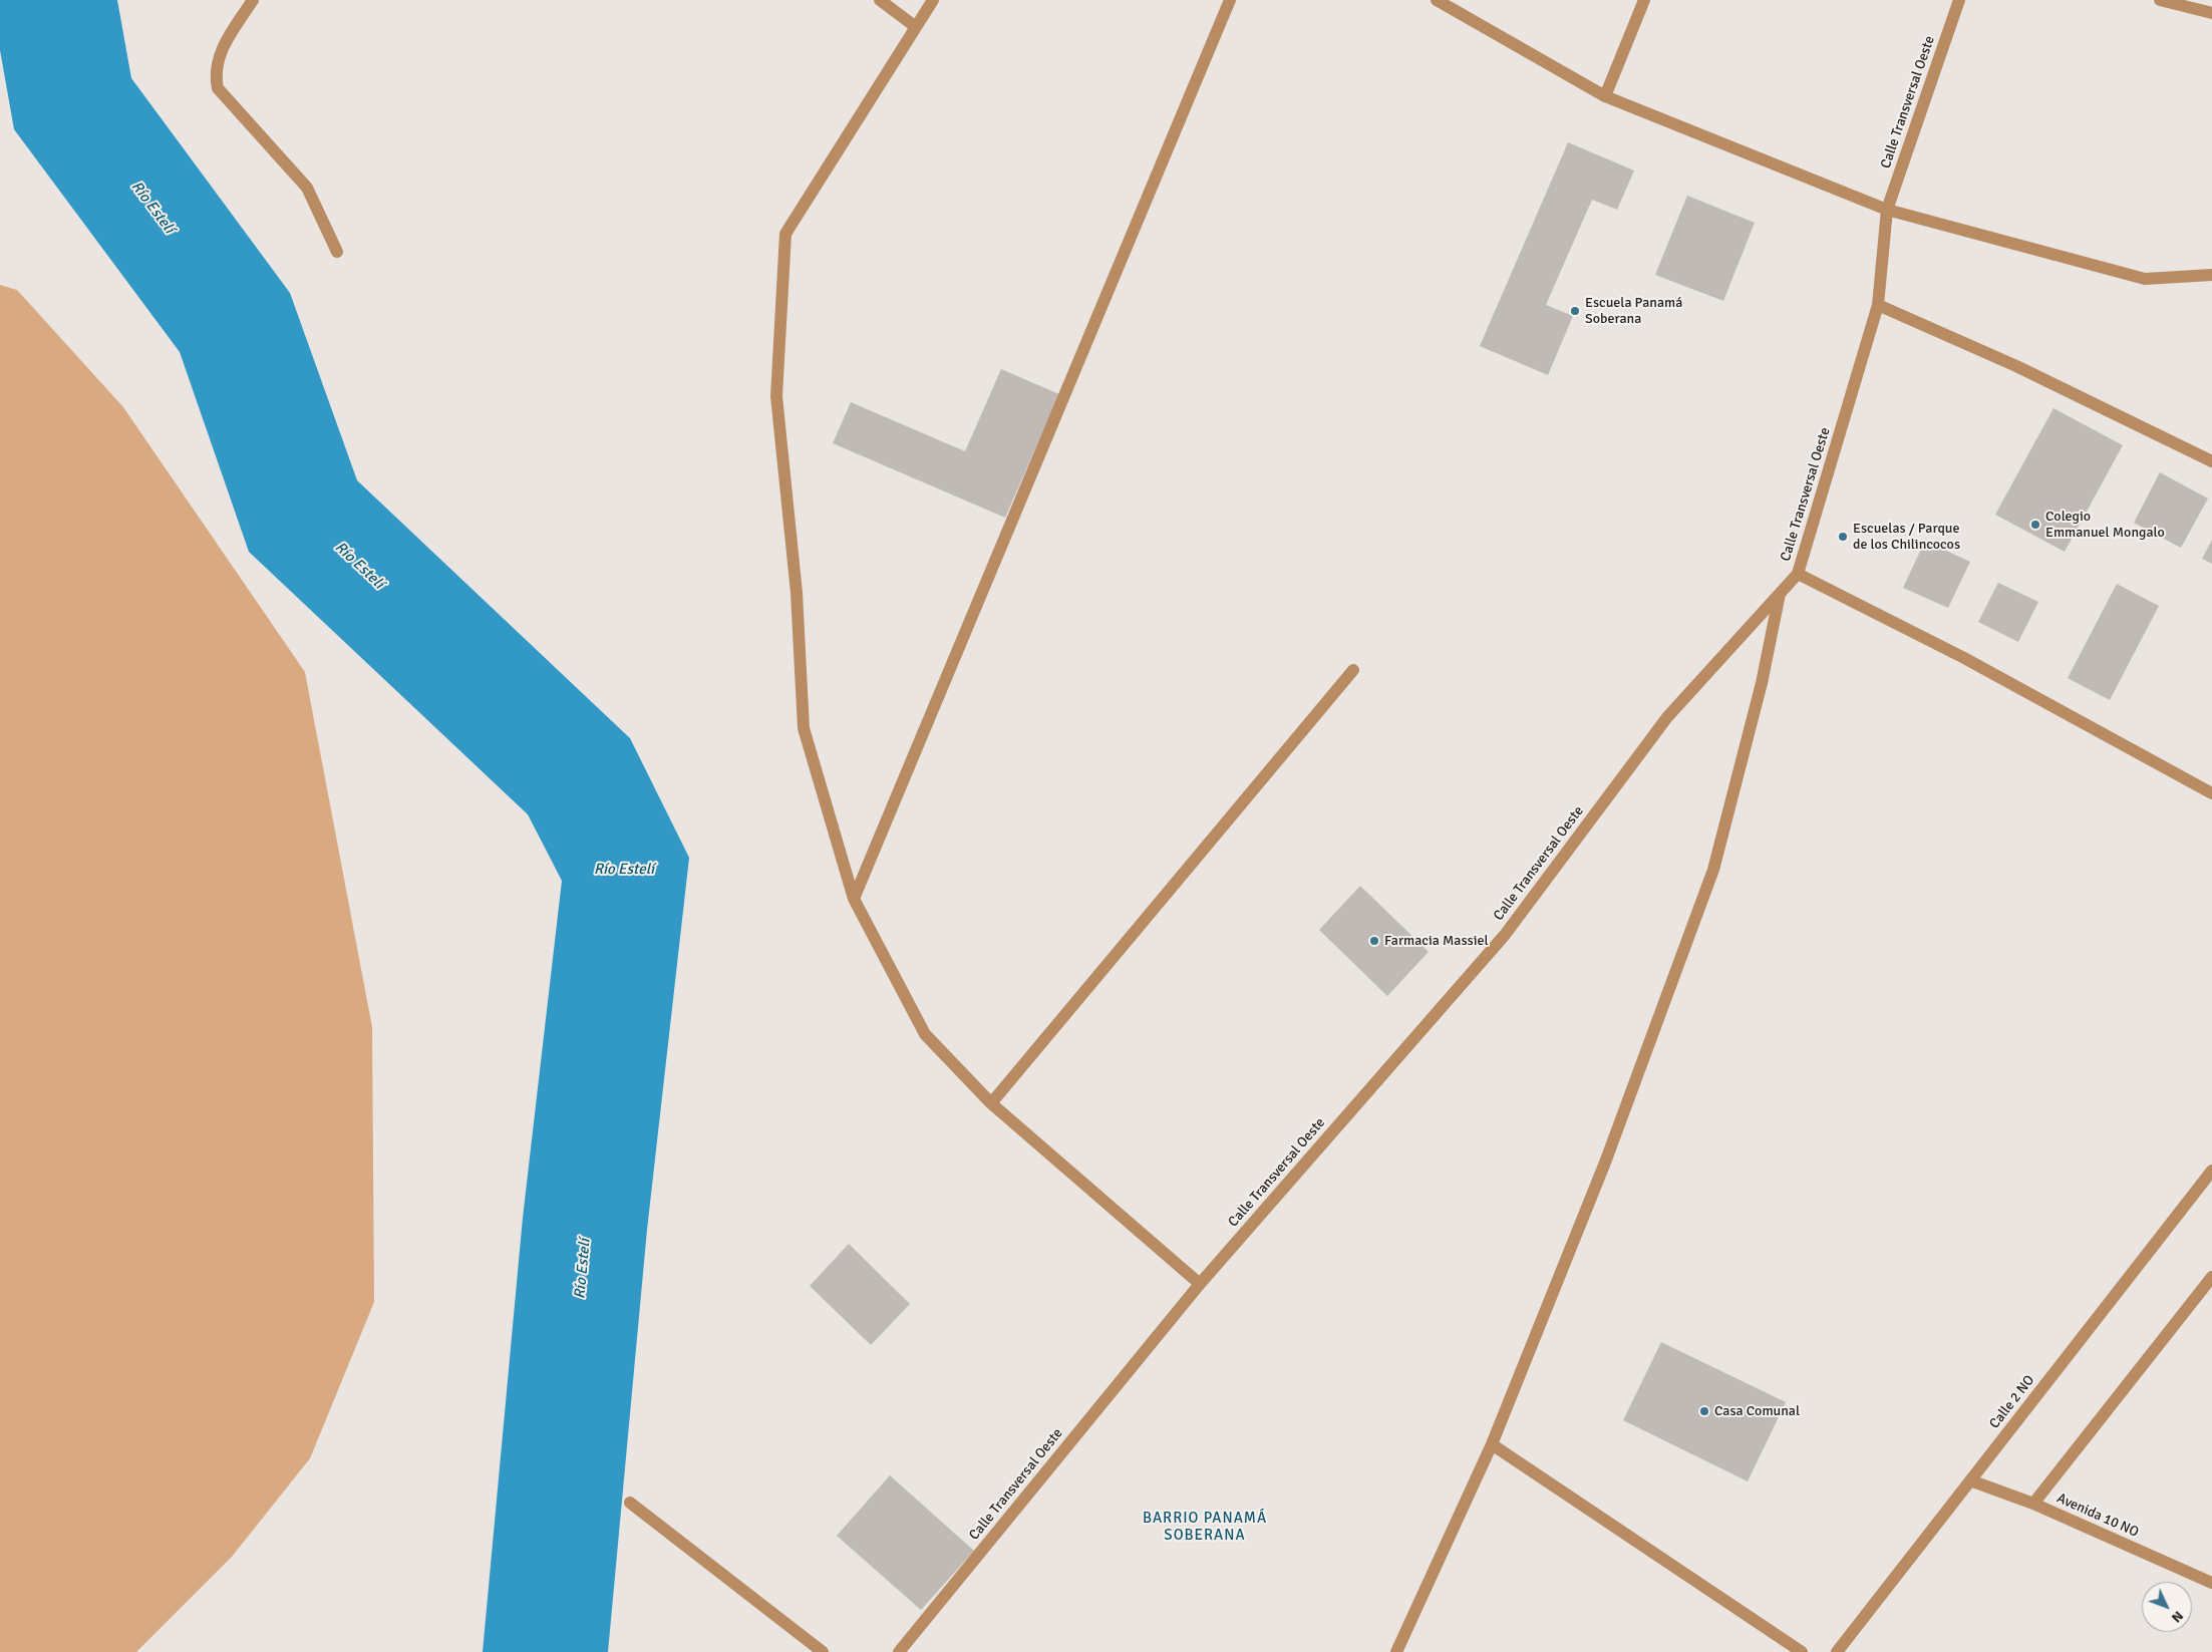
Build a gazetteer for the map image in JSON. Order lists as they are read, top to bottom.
{
  "streets": {
    "street": ["Calle Transversal Oeste", "Calle 2 NO", "Avenida 10 NO"]
  },
  "crossings": [
    ["Calle 2 NO", "Avenida 10 NO"]
  ],
  "districts": ["BARRIO PANAMÁ SOBERANA"],
  "water": ["Río Estelí"],
  "places": [
    "Escuela Panamá Soberana",
    "Colegio Emmanuel Mongalo",
    "Escuelas / Parque de los Chilincocos",
    "Farmacia Massiel",
    "Casa Comunal"
  ],
  "north": "bottom right"
}
